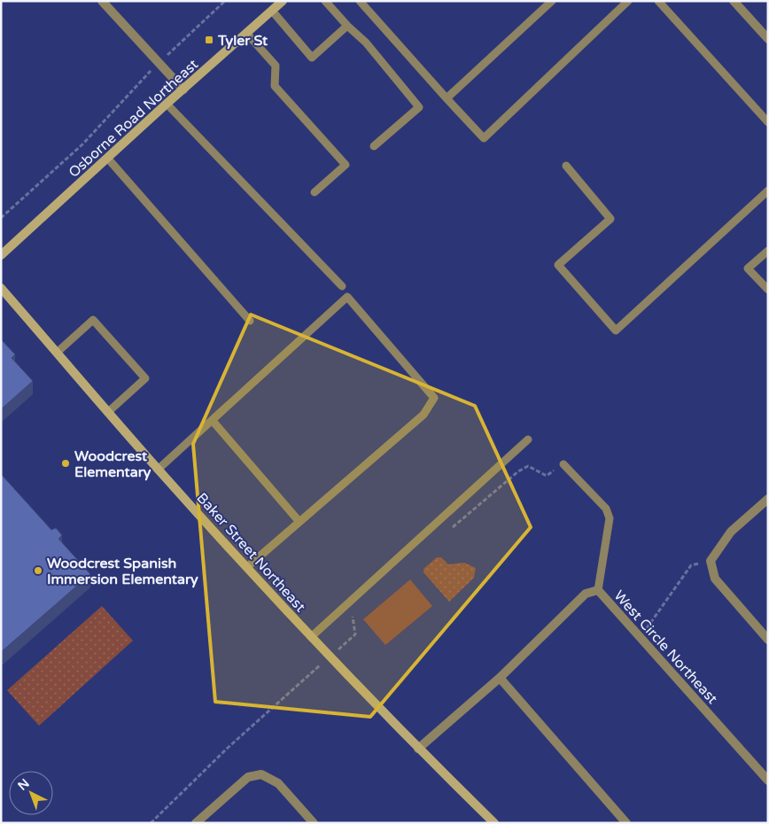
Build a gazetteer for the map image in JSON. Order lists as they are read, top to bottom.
{
  "streets": {
    "street": ["Osborne Road Northeast", "Baker Street Northeast", "West Circle Northeast"]
  },
  "crossings": [
    ["Baker Street Northeast", "West Circle Northeast"]
  ],
  "places": {
    "transit": ["Tyler St"],
    "other": ["Woodcrest Elementary", "Woodcrest Spanish Immersion Elementary"]
  },
  "north": "top left"
}
